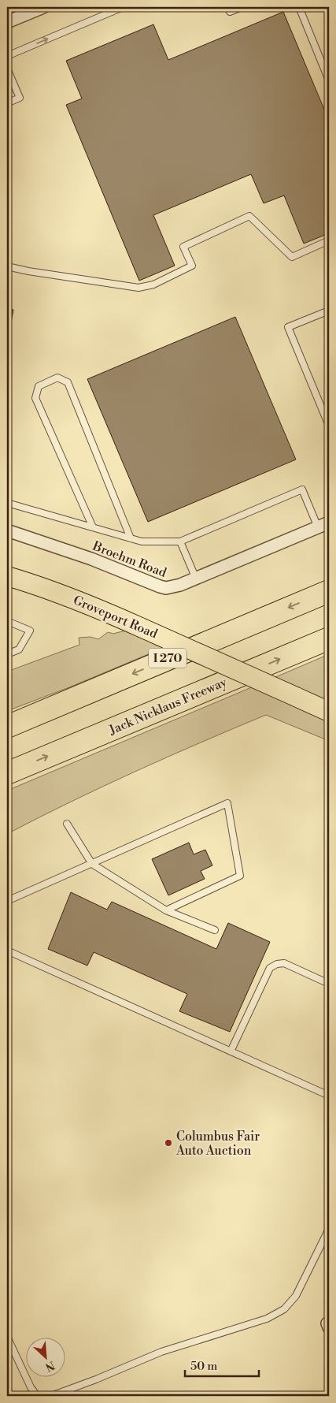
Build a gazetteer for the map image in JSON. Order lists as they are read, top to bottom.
{
  "streets": {
    "highway": ["I 270", "Jack Nicklaus Freeway"],
    "main road": ["Groveport Road"],
    "street": ["Broehm Road"]
  },
  "places": ["Columbus Fair Auto Auction"],
  "scale_bar": "50 m",
  "north": "bottom right"
}
